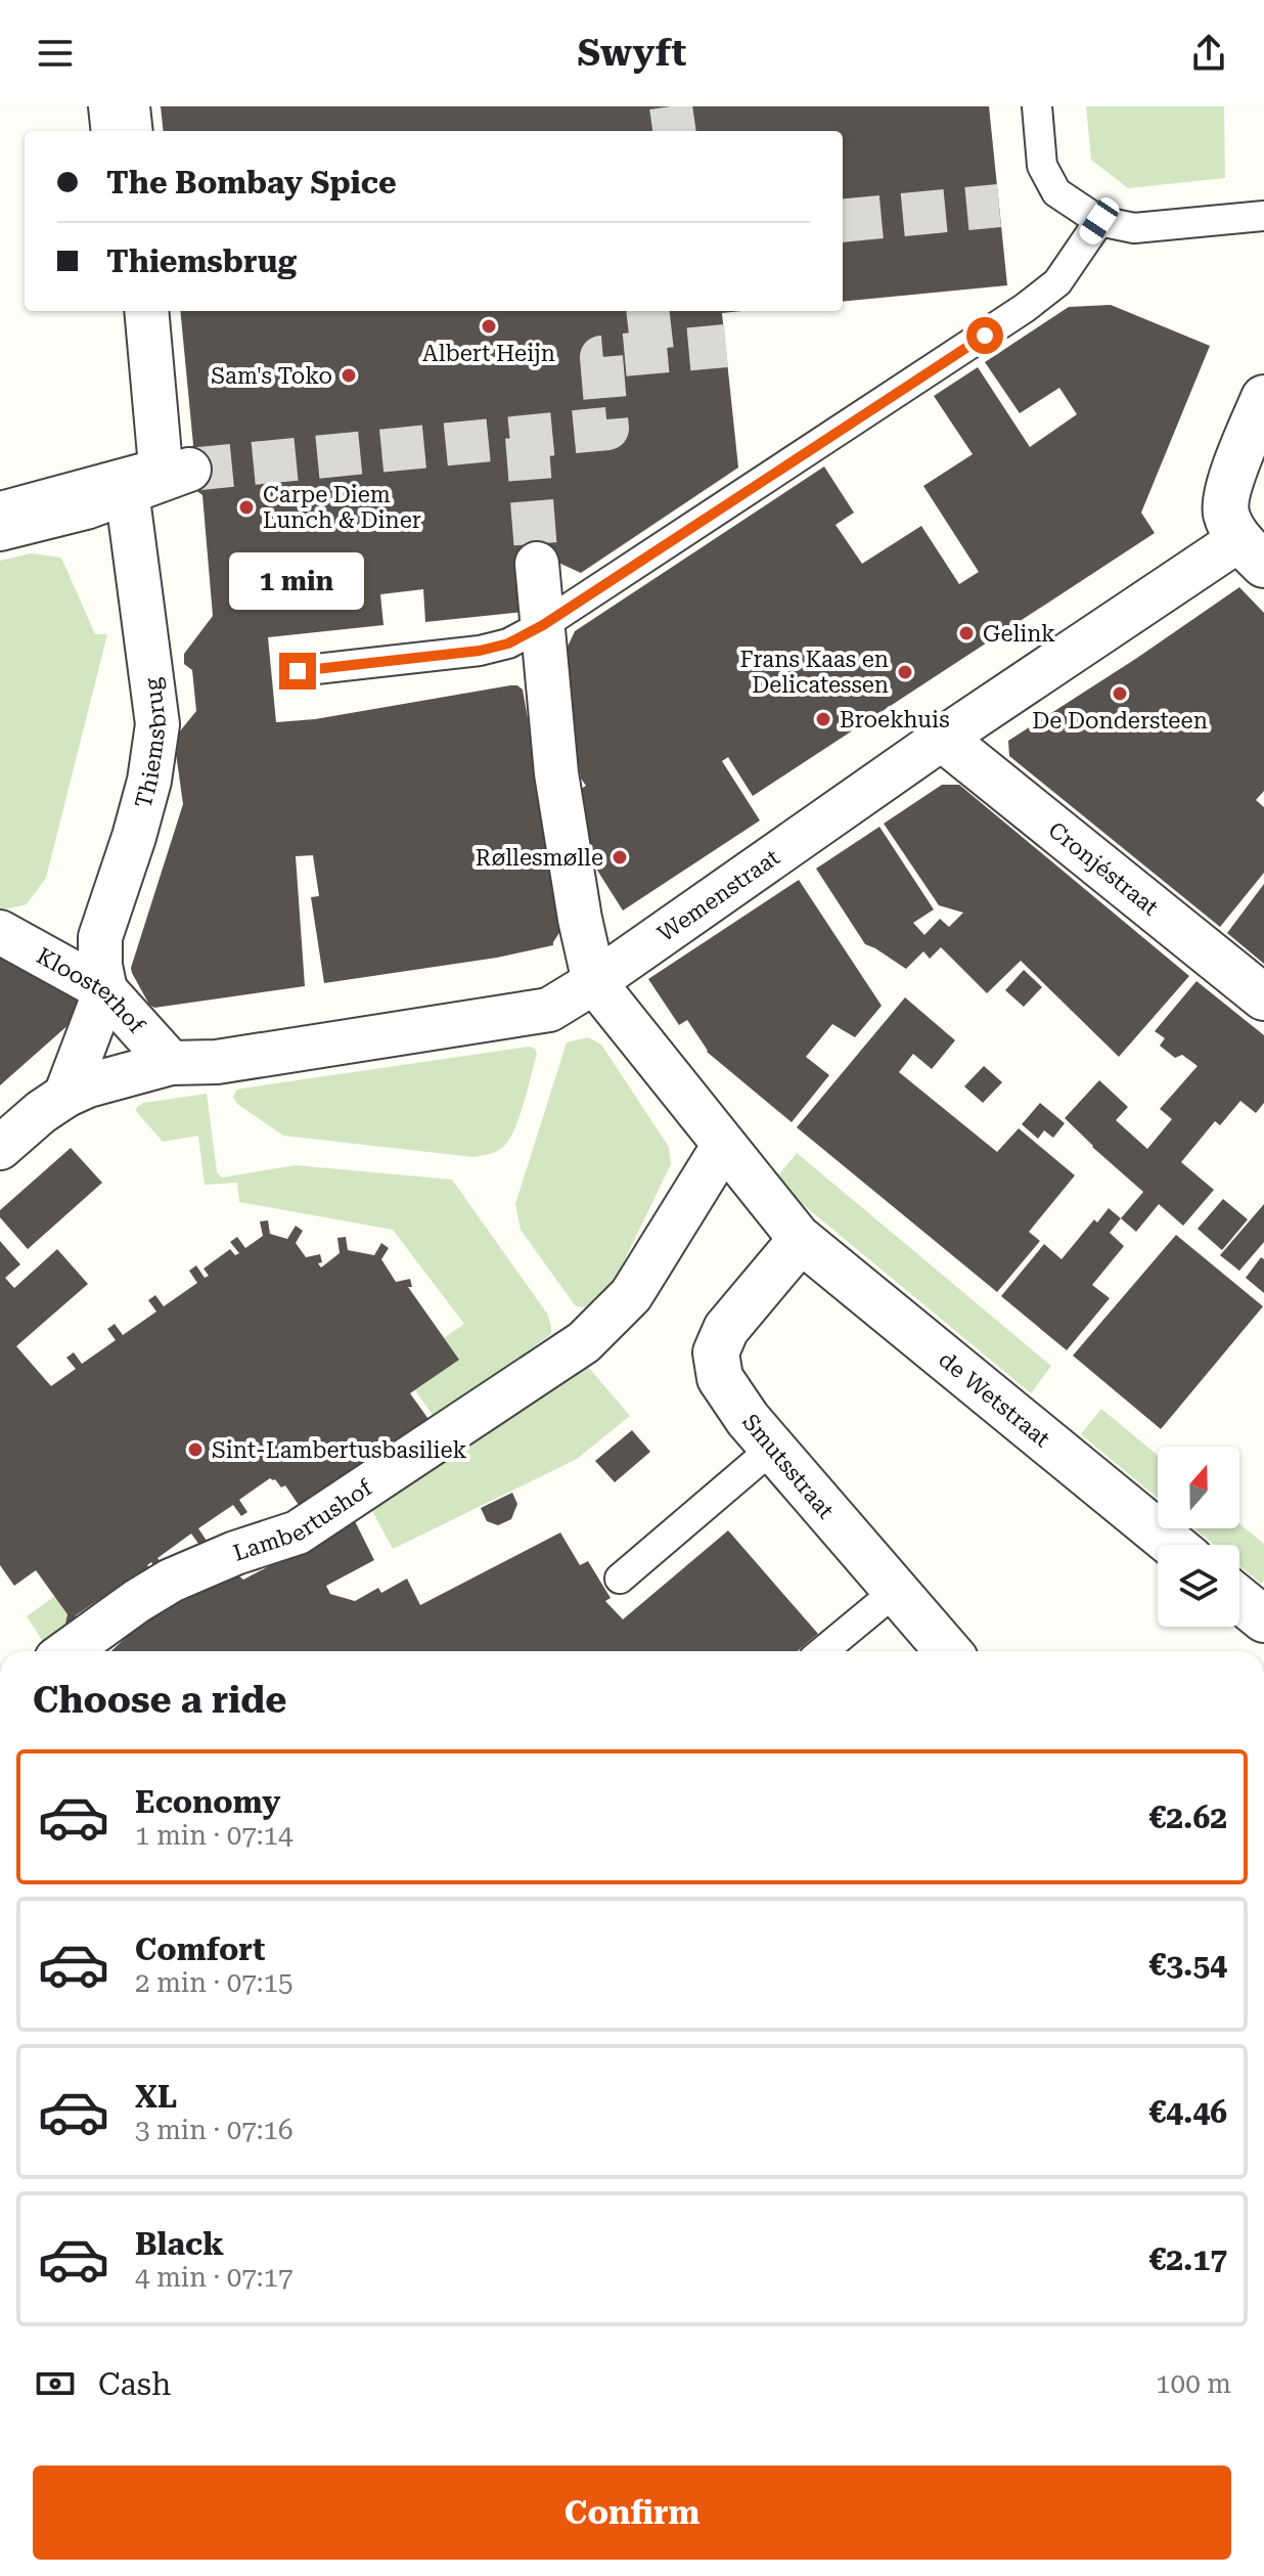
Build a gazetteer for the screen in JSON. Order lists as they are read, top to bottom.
{
  "streets": {
    "street": [
      "Thiemsbrug",
      "Cronjéstraat",
      "Wemenstraat",
      "Kloosterhof",
      "de Wetstraat",
      "Smutsstraat",
      "Lambertushof"
    ]
  },
  "crossings": [
    ["Thiemsbrug", "Kloosterhof"],
    ["Cronjéstraat", "Wemenstraat"],
    ["Wemenstraat", "Kloosterhof"],
    ["Wemenstraat", "de Wetstraat"],
    ["de Wetstraat", "Smutsstraat"],
    ["de Wetstraat", "Lambertushof"]
  ],
  "places": [
    "Albert Heijn",
    "Sam's Toko",
    "Carpe Diem Lunch & Diner",
    "Gelink",
    "Frans Kaas en Delicatessen",
    "De Dondersteen",
    "Broekhuis",
    "Røllesmølle",
    "Sint-Lambertusbasiliek"
  ],
  "north": "top",
  "page": {
    "header": "Swyft",
    "banner": ["The Bombay Spice", "Thiemsbrug"],
    "bubble": "1 min",
    "heading": "Choose a ride",
    "list": [
      {
        "name": "Economy",
        "note": "1 min · 07:14",
        "value": "€2.62"
      },
      {
        "name": "Comfort",
        "note": "2 min · 07:15",
        "value": "€3.54"
      },
      {
        "name": "XL",
        "note": "3 min · 07:16",
        "value": "€4.46"
      },
      {
        "name": "Black",
        "note": "4 min · 07:17",
        "value": "€2.17"
      }
    ],
    "pay": ["Cash", "100 m"],
    "buttons": "Confirm"
  }
}
